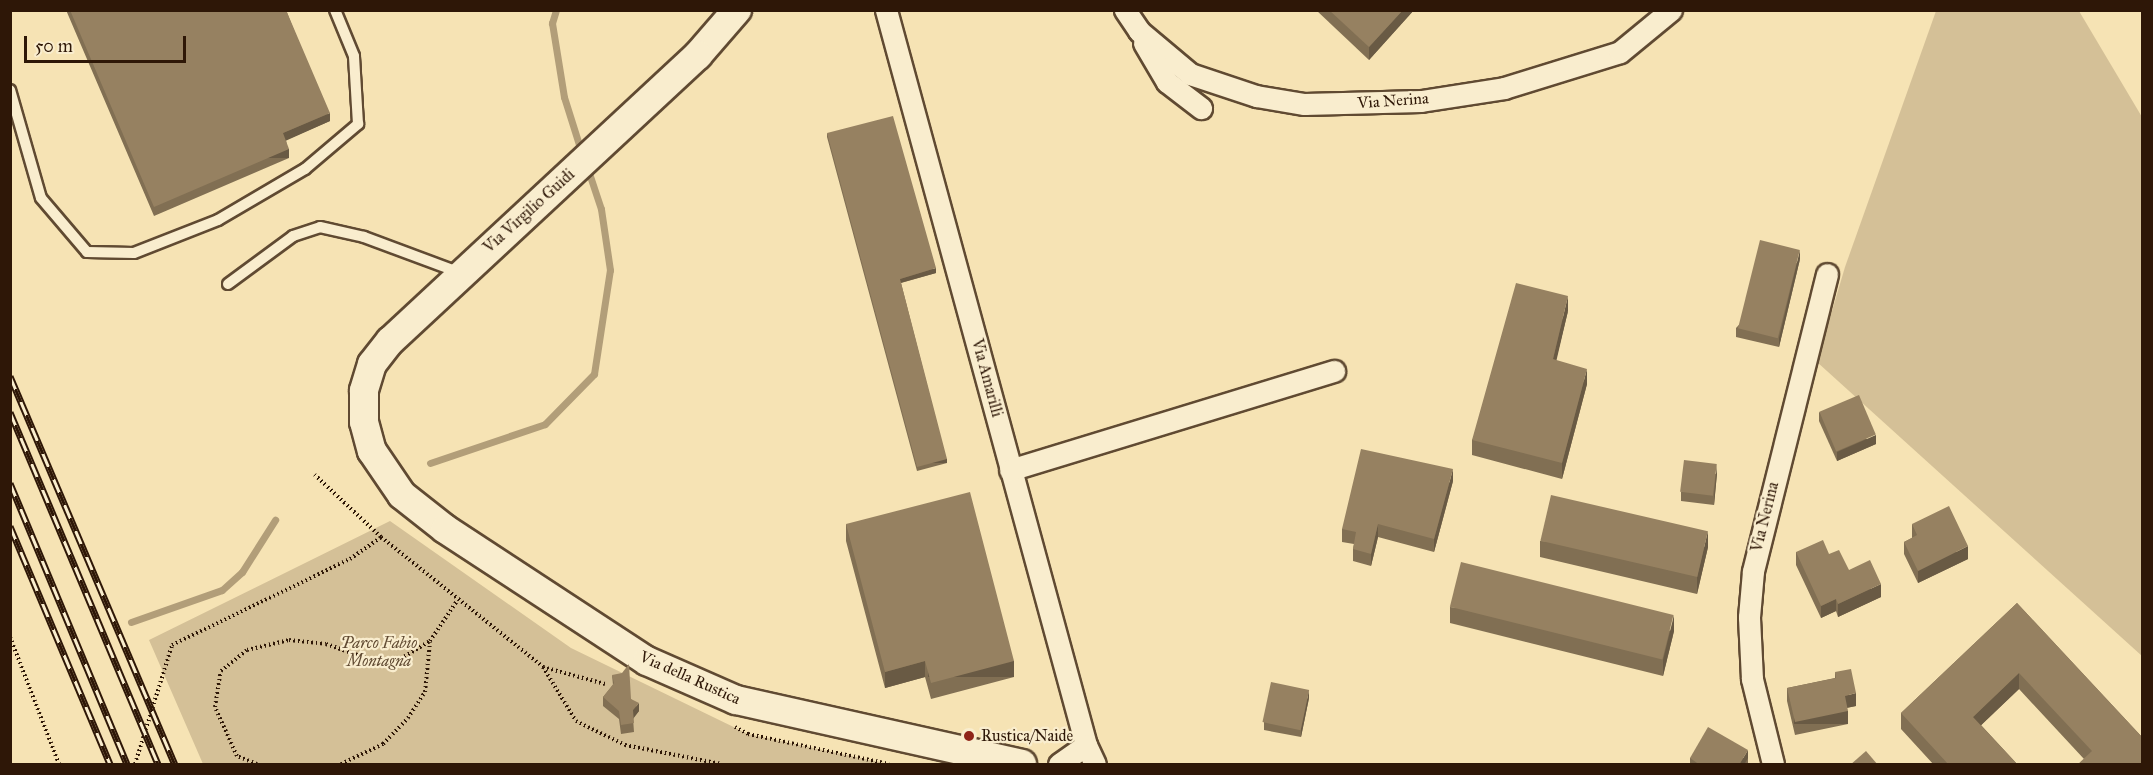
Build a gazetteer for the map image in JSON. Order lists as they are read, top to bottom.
{
  "streets": {
    "street": [
      "Via Nerina",
      "Via Virgilio Guidi",
      "Via Amarilli",
      "Via della Rustica"
    ]
  },
  "crossings": [
    ["Via Virgilio Guidi", "Via della Rustica"]
  ],
  "parks": ["Parco Fabio Montagna"],
  "places": ["Rustica/Naide"],
  "scale_bar": "50 m"
}
